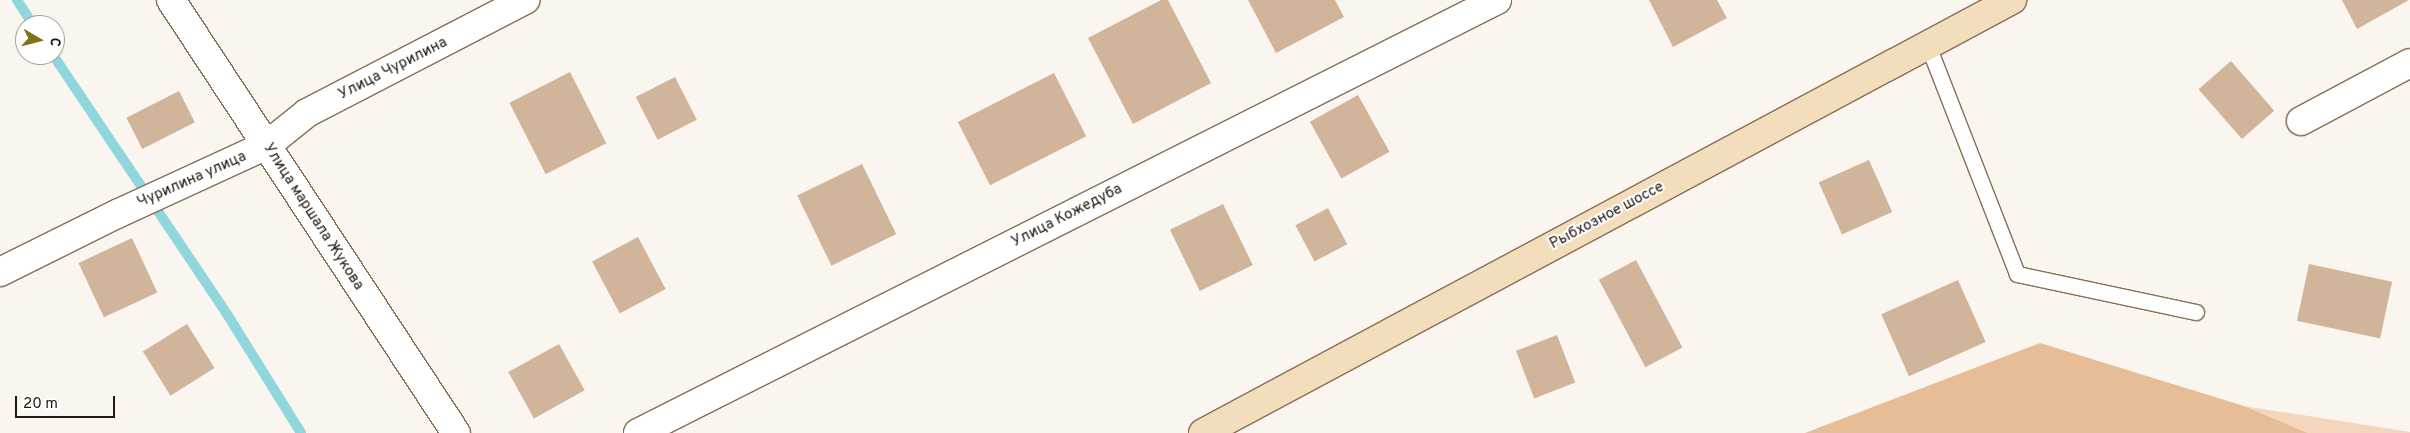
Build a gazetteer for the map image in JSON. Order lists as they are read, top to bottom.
{
  "streets": {
    "street": [
      "Улица Чурилина",
      "Чурилина улица",
      "Улица Кожедуба",
      "Рыбхозное шоссе",
      "Улица маршала Жукова"
    ]
  },
  "crossings": [
    ["Улица Чурилина", "Чурилина улица"],
    ["Улица Чурилина", "Улица маршала Жукова"],
    ["Чурилина улица", "Улица маршала Жукова"]
  ],
  "scale_bar": "20 m",
  "north": "right"
}
